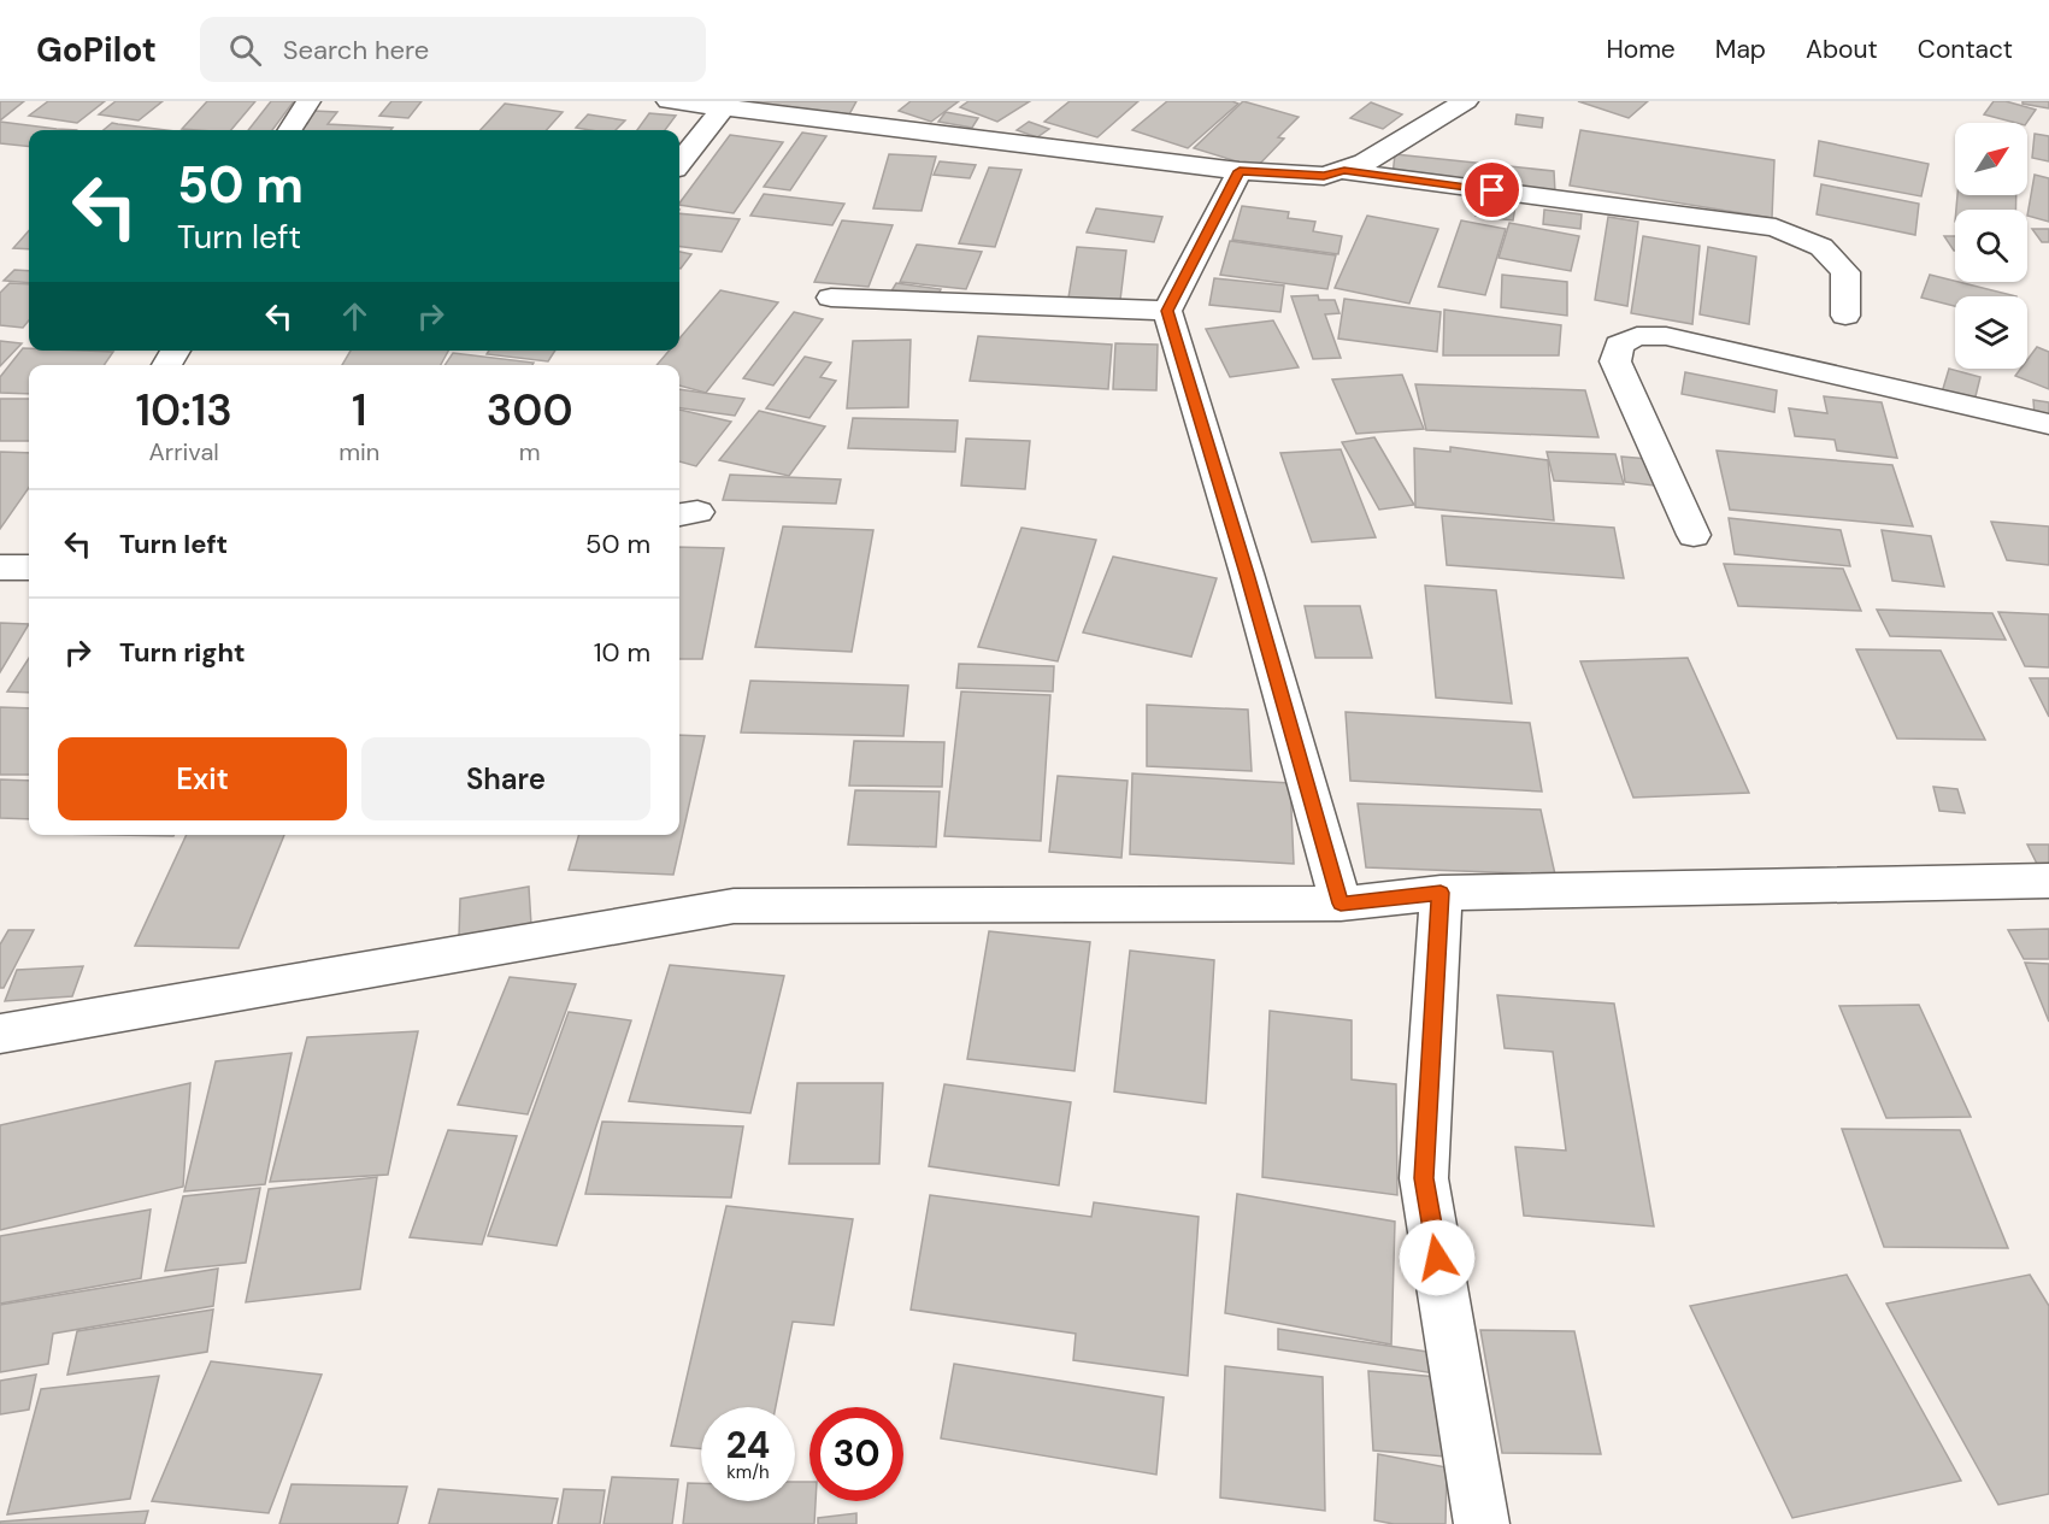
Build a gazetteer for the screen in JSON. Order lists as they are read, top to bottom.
{
  "north": "top right",
  "page": {
    "header": "GoPilot",
    "search": "Search here",
    "nav": [
      "Home",
      "Map",
      "About",
      "Contact"
    ],
    "turn": ["50 m", "Turn left"],
    "eta": [
      "10:13",
      "Arrival",
      "1",
      "min",
      "300",
      "m"
    ],
    "list": [
      {
        "name": "Turn left",
        "value": "50 m"
      },
      {
        "name": "Turn right",
        "value": "10 m"
      }
    ],
    "buttons": ["Exit", "Share"],
    "speed": "24 km/h",
    "limit": "30"
  }
}
